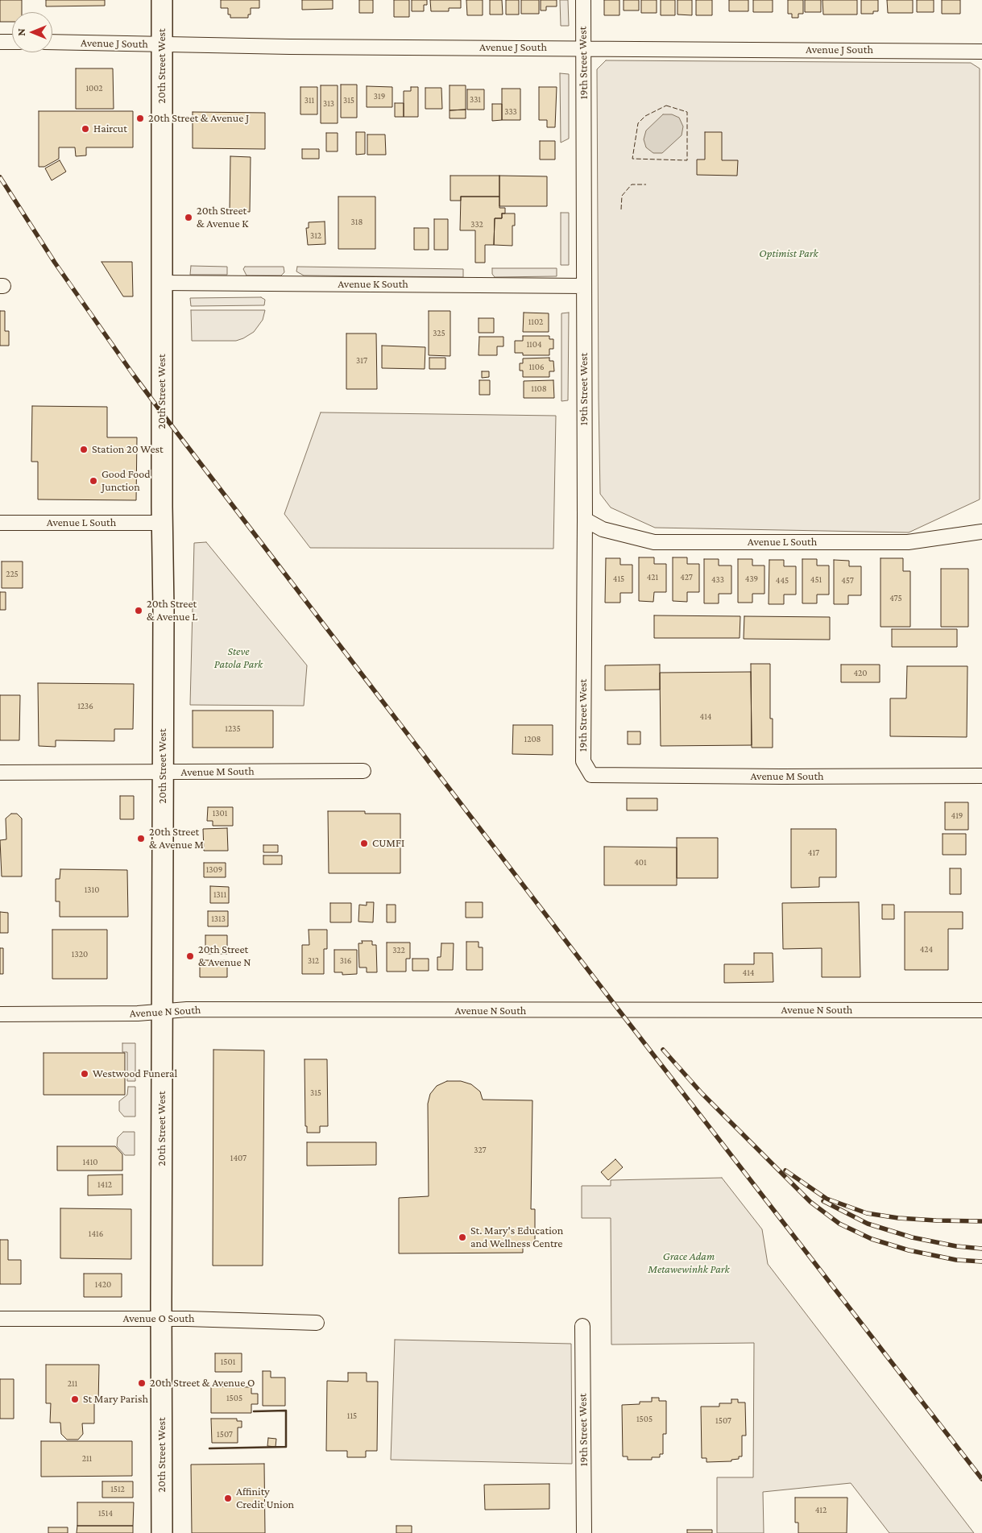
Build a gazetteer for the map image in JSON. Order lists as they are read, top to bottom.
{
  "streets": {
    "main road": ["20th Street West"],
    "street": [
      "Avenue J South",
      "19th Street West",
      "Avenue K South",
      "Avenue L South",
      "Avenue M South",
      "Avenue N South",
      "Avenue O South"
    ]
  },
  "crossings": [
    ["Avenue J South", "19th Street West"],
    ["Avenue J South", "20th Street West"],
    ["19th Street West", "Avenue K South"],
    ["19th Street West", "Avenue L South"],
    ["19th Street West", "Avenue M South"],
    ["20th Street West", "Avenue K South"],
    ["20th Street West", "Avenue L South"],
    ["20th Street West", "Avenue M South"],
    ["20th Street West", "Avenue N South"],
    ["20th Street West", "Avenue O South"]
  ],
  "parks": ["Optimist Park", "Steve Patola Park", "Grace Adam Metawewinhk Park"],
  "places": [
    "20th Street & Avenue J",
    "Haircut",
    "20th Street & Avenue K",
    "Station 20 West",
    "Good Food Junction",
    "20th Street & Avenue L",
    "20th Street & Avenue M",
    "CUMFI",
    "20th Street & Avenue N",
    "Westwood Funeral",
    "St. Mary's Education and Wellness Centre",
    "20th Street & Avenue O",
    "St Mary Parish",
    "Affinity Credit Union"
  ],
  "house_numbers": [
    "1002",
    "319",
    "331",
    "311",
    "315",
    "313",
    "333",
    "318",
    "332",
    "312",
    "1102",
    "325",
    "1104",
    "317",
    "1106",
    "1108",
    "225",
    "421",
    "427",
    "415",
    "439",
    "433",
    "451",
    "445",
    "457",
    "475",
    "420",
    "1236",
    "414",
    "1235",
    "1208",
    "1301",
    "419",
    "417",
    "401",
    "1309",
    "1310",
    "1311",
    "1313",
    "424",
    "322",
    "1320",
    "312",
    "316",
    "414",
    "315",
    "327",
    "1407",
    "1410",
    "1412",
    "1416",
    "1420",
    "1501",
    "211",
    "1505",
    "115",
    "1505",
    "1507",
    "1507",
    "211",
    "1512",
    "412",
    "1514"
  ],
  "north": "left"
}
